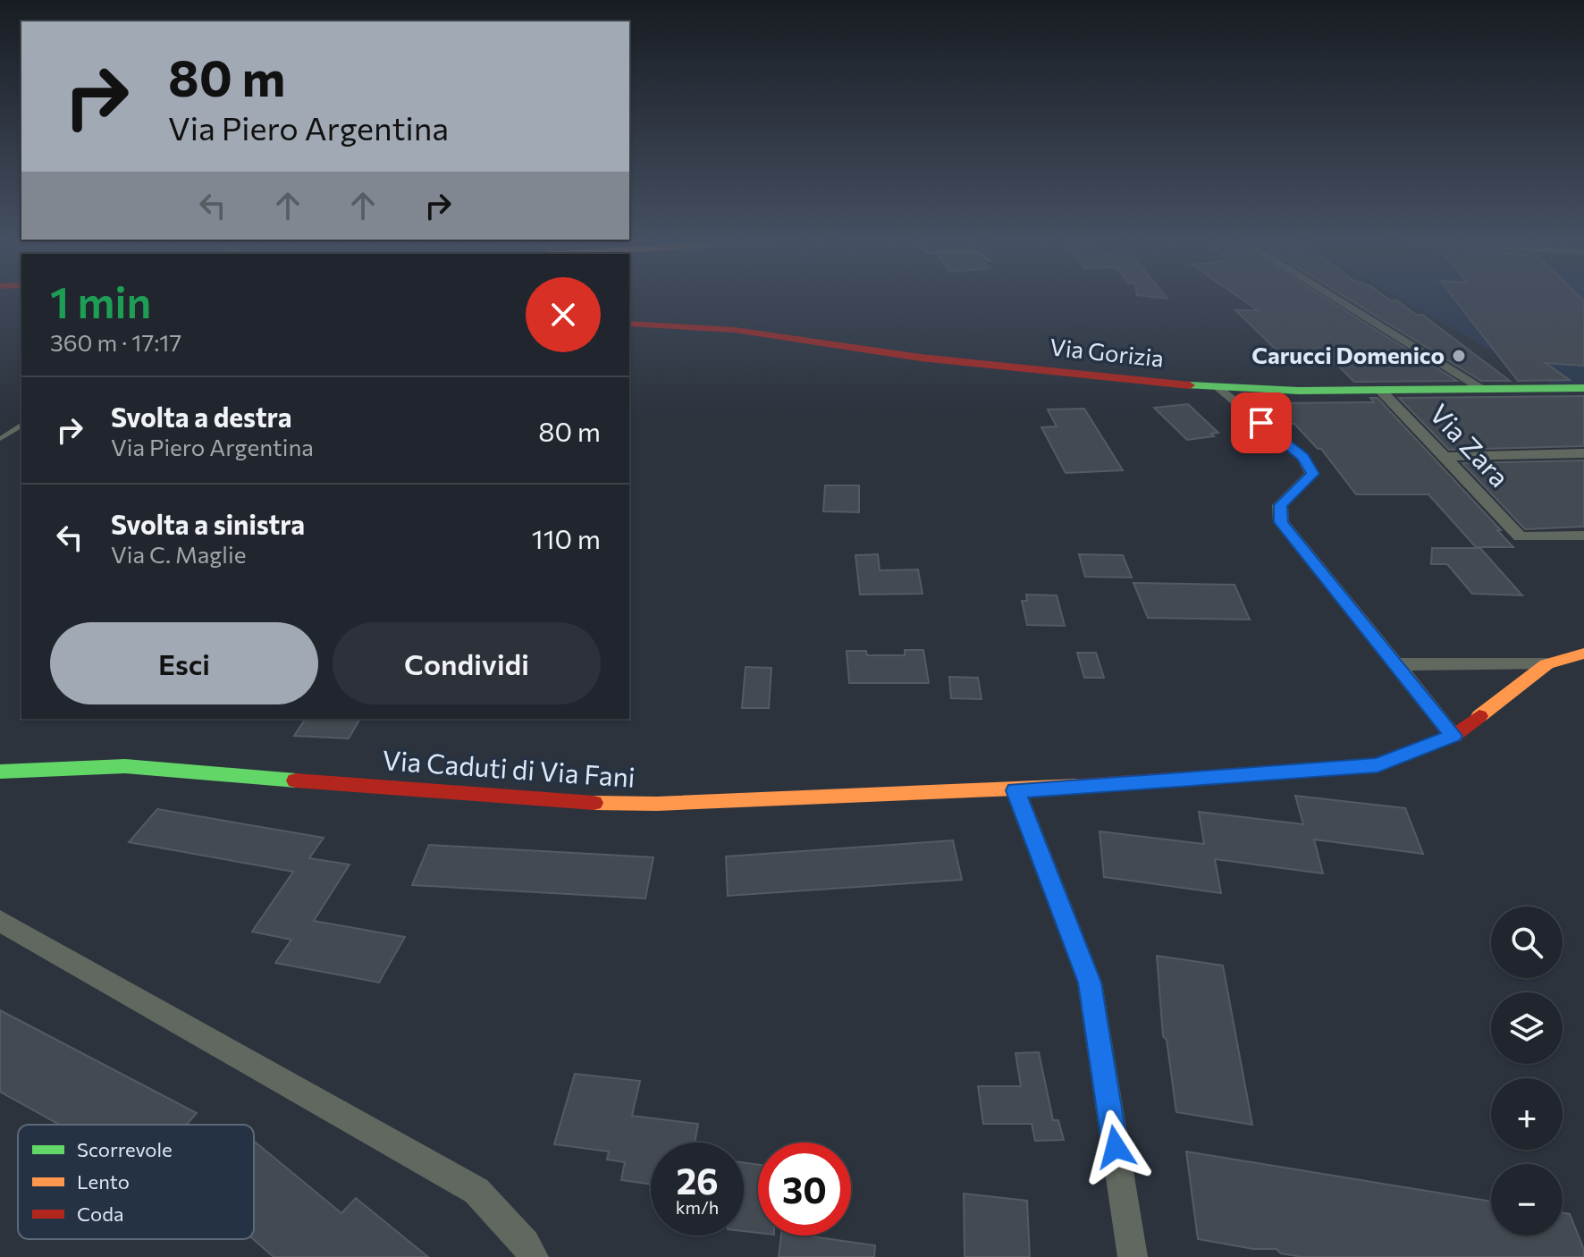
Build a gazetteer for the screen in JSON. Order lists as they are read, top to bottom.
{
  "streets": {
    "street": ["Via Gorizia", "Via Zara", "Via Caduti di Via Fani"]
  },
  "crossings": [
    ["Via Gorizia", "Via Zara"]
  ],
  "places": ["Carucci Domenico"],
  "legend": ["Scorrevole", "Lento", "Coda"],
  "page": {
    "turn": ["80 m", "Via Piero Argentina"],
    "heading": ["1 min", "360 m · 17:17"],
    "list": [
      {
        "name": "Svolta a destra",
        "note": "Via Piero Argentina",
        "value": "80 m"
      },
      {
        "name": "Svolta a sinistra",
        "note": "Via C. Maglie",
        "value": "110 m"
      }
    ],
    "buttons": ["Esci", "Condividi"],
    "map_buttons": ["+", "−"],
    "speed": "26 km/h",
    "limit": "30"
  }
}
